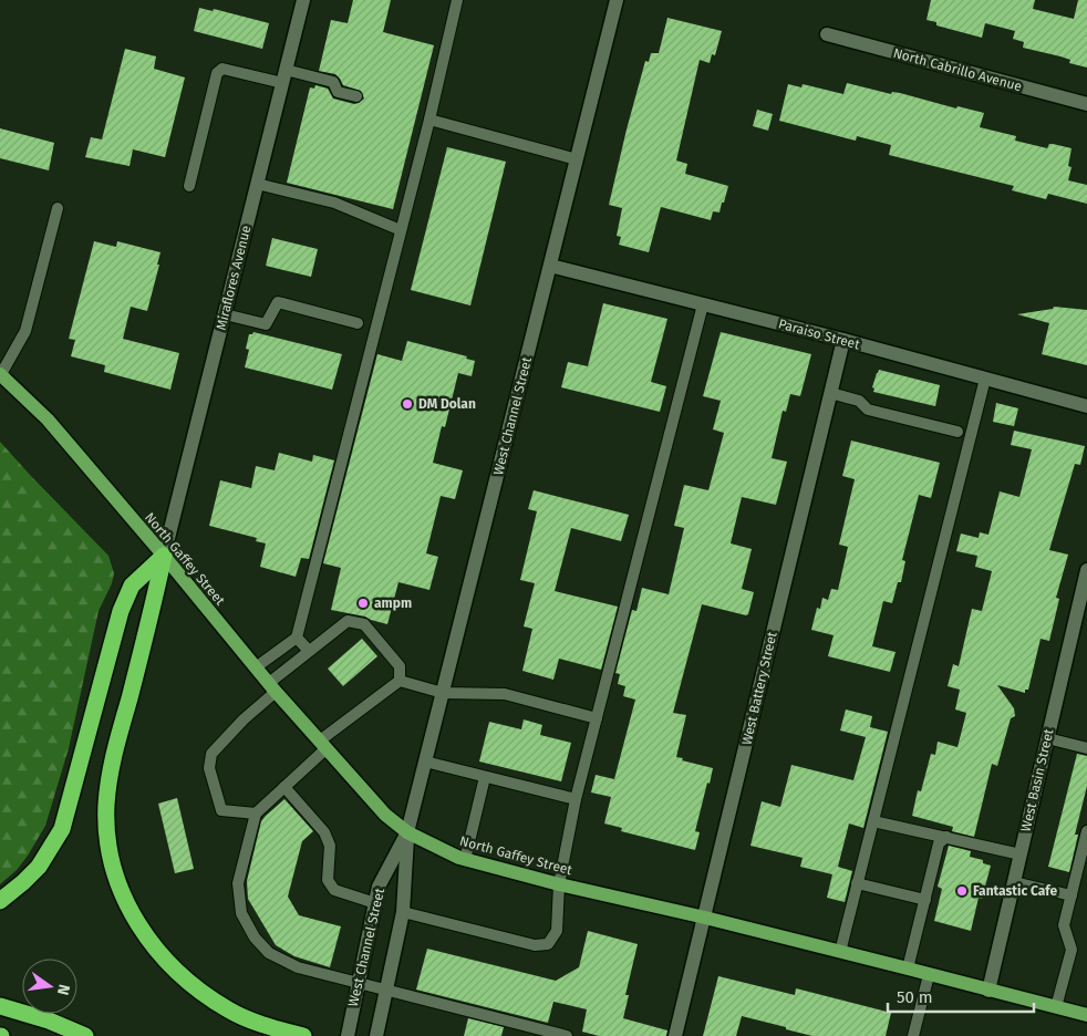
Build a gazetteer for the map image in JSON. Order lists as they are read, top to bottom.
{
  "streets": {
    "main road": ["North Gaffey Street"],
    "street": [
      "North Cabrillo Avenue",
      "Miraflores Avenue",
      "Paraiso Street",
      "West Channel Street",
      "West Battery Street",
      "West Basin Street"
    ]
  },
  "crossings": [
    ["Miraflores Avenue", "North Gaffey Street"],
    ["Paraiso Street", "West Channel Street"],
    ["Paraiso Street", "West Battery Street"],
    ["West Channel Street", "North Gaffey Street"],
    ["North Gaffey Street", "West Battery Street"],
    ["North Gaffey Street", "West Basin Street"]
  ],
  "places": ["DM Dolan", "ampm", "Fantastic Cafe"],
  "scale_bar": "50 m",
  "north": "right"
}
